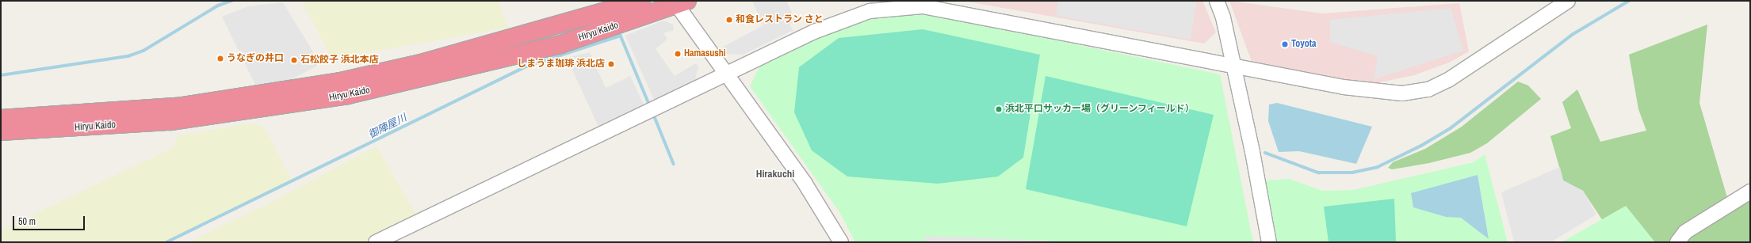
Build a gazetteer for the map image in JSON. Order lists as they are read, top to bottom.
{
  "streets": {
    "highway": ["Hiryu Kaido"]
  },
  "districts": ["Hirakuchi"],
  "water": ["御陣屋川"],
  "places": [
    "和食レストラン さと",
    "Toyota",
    "Hamasushi",
    "うなぎの井口",
    "石松餃子 浜北本店",
    "しまうま珈琲 浜北店",
    "浜北平口サッカー場（グリーンフィールド）"
  ],
  "scale_bar": "50 m"
}
